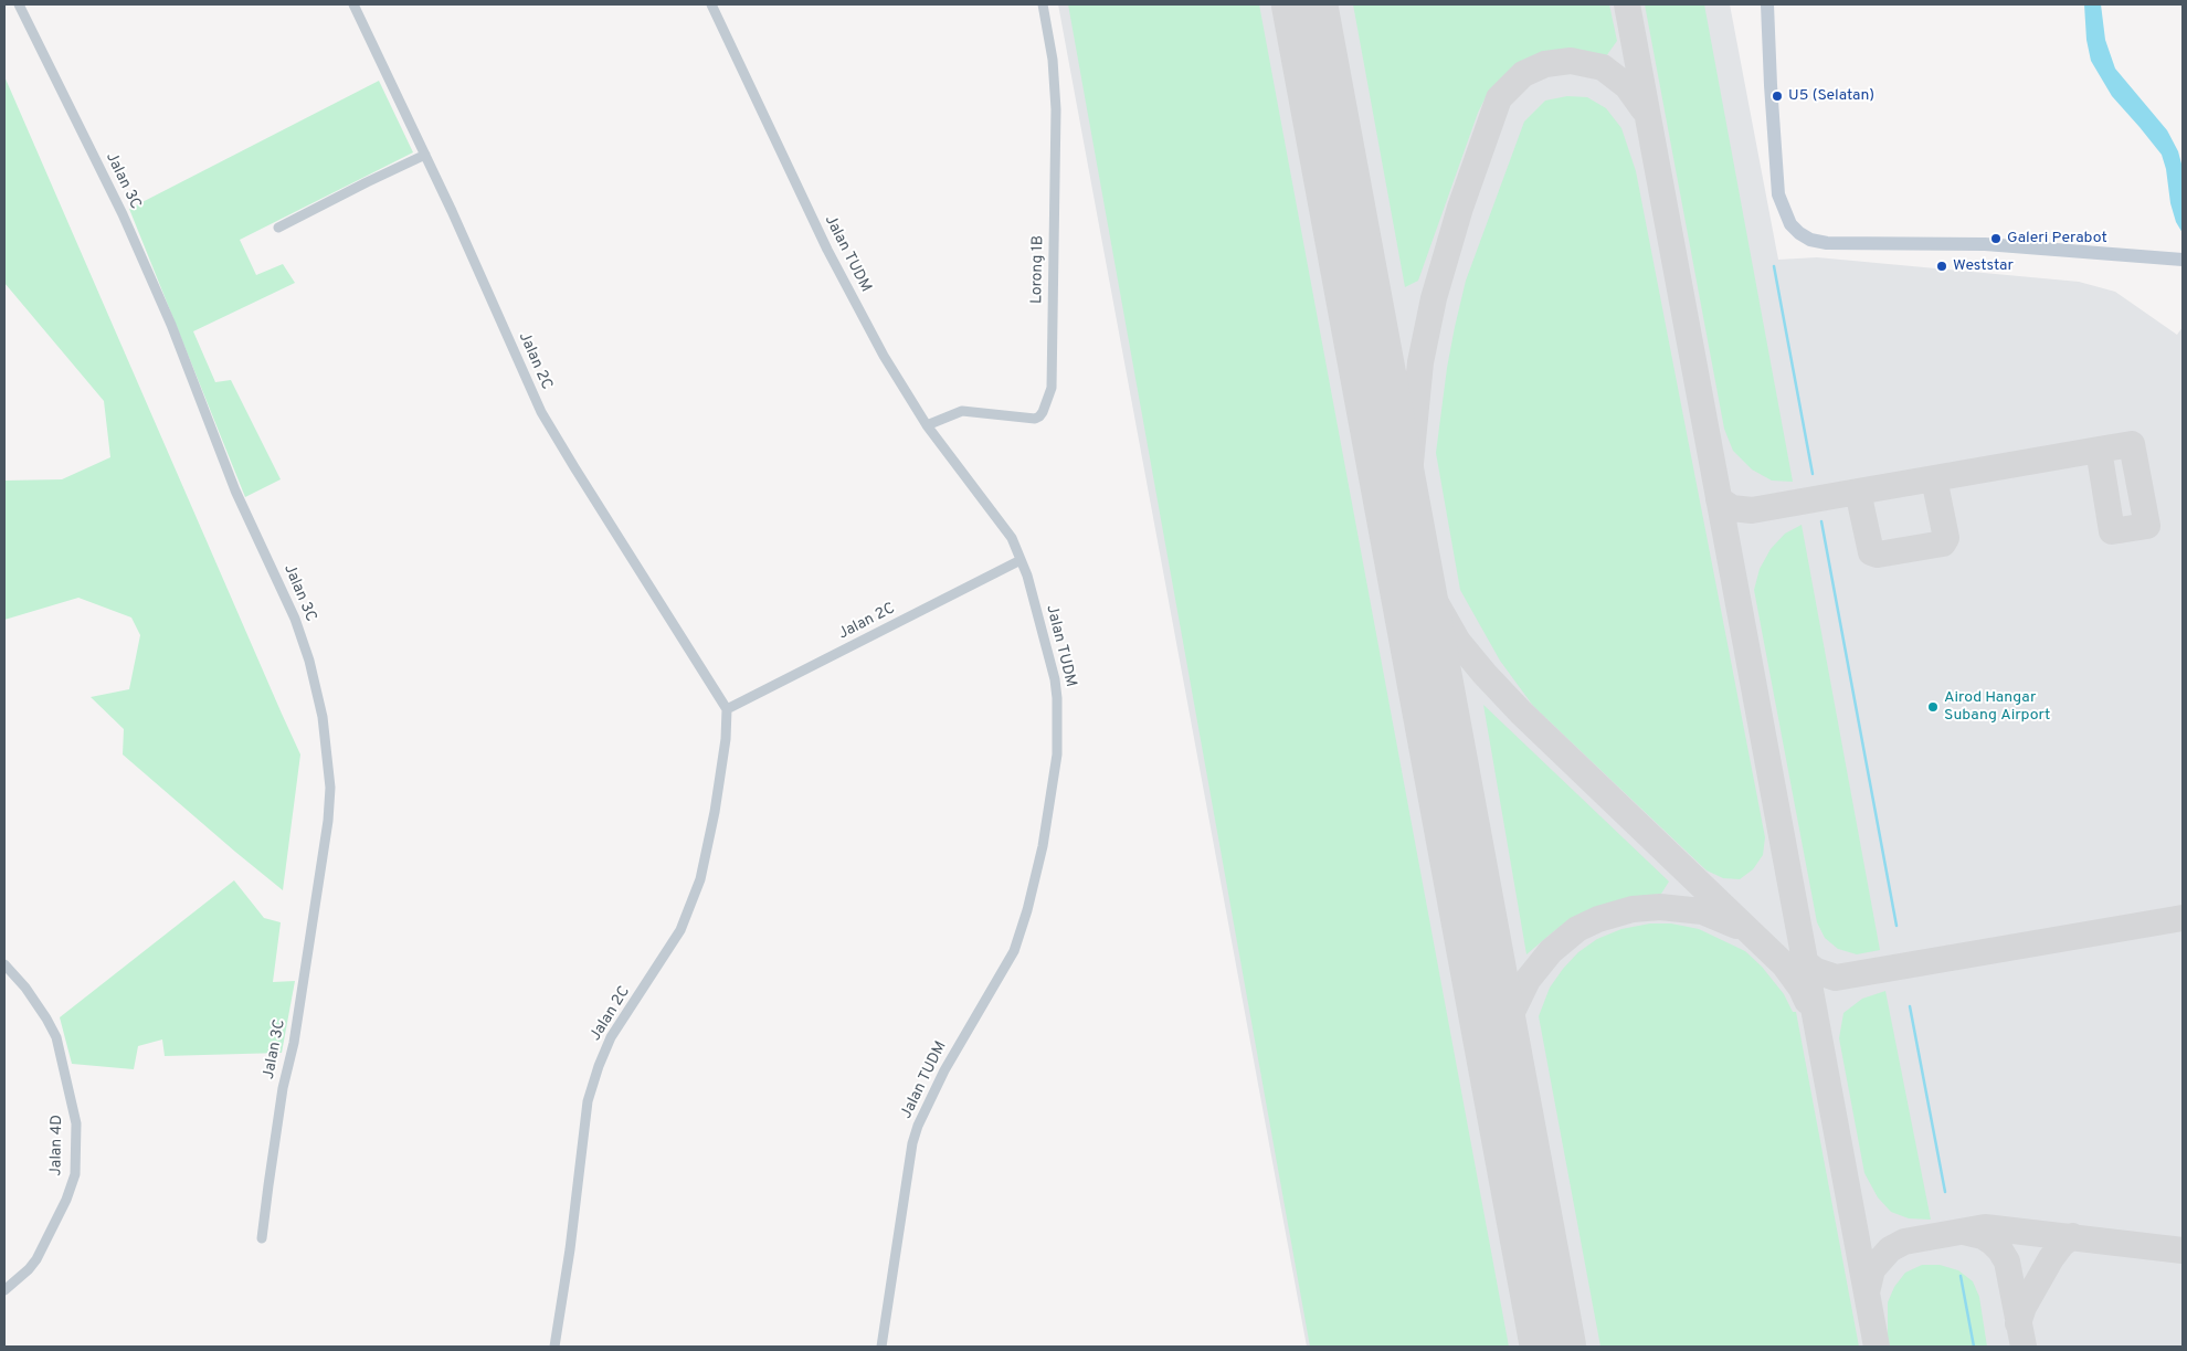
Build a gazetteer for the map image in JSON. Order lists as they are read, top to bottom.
{
  "streets": {
    "street": [
      "Jalan 3C",
      "Jalan TUDM",
      "Lorong 1B",
      "Jalan 2C",
      "Jalan 4D"
    ]
  },
  "crossings": [
    ["Jalan TUDM", "Lorong 1B"],
    ["Jalan TUDM", "Jalan 2C"]
  ],
  "places": [
    "U5 (Selatan)",
    "Galeri Perabot",
    "Weststar",
    "Airod Hangar Subang Airport"
  ]
}
